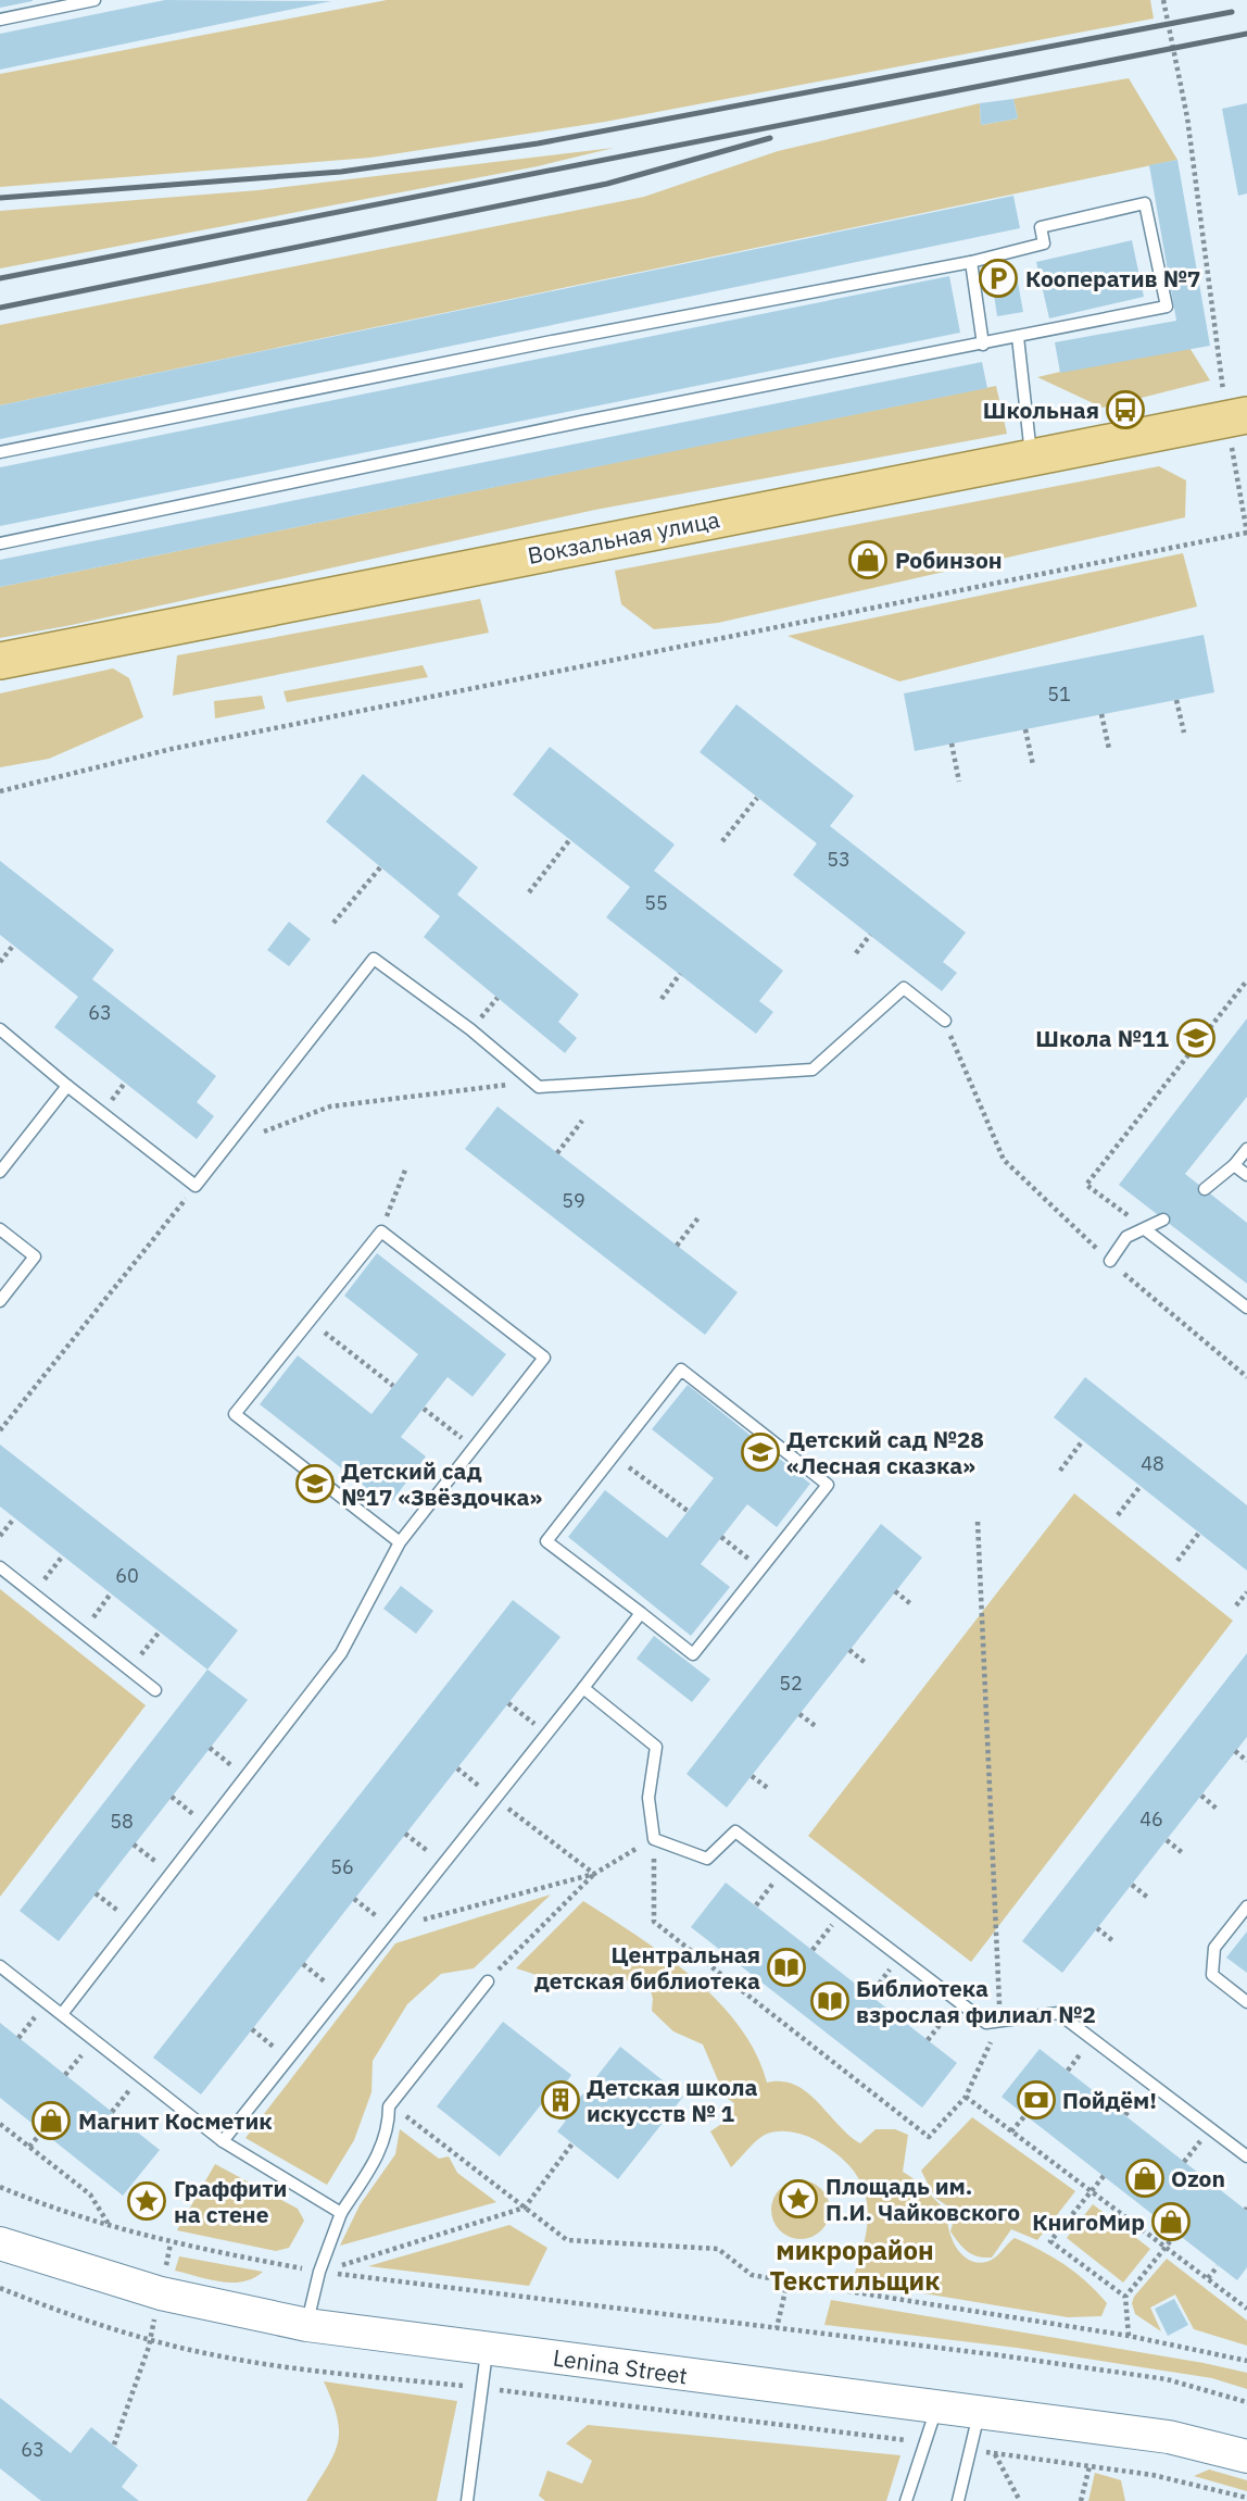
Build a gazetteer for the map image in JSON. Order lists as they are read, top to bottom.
{
  "streets": {
    "main road": ["Вокзальная улица"],
    "street": ["Lenina Street"]
  },
  "districts": ["микрорайон Текстильщик"],
  "places": {
    "parking": ["Кооператив №7"],
    "bus stop": ["Школьная"],
    "shop": [
      "Робинзон",
      "Магнит Косметик",
      "Ozon",
      "КнигоМир"
    ],
    "school or university": ["Школа №11", "Детский сад №28 «Лесная сказка»", "Детский сад №17 «Звёздочка»"],
    "library": ["Центральная детская библиотека", "Библиотека взрослая филиал №2"],
    "building": ["Детская школа искусств № 1"],
    "bank": ["Пойдём!"],
    "place": ["Площадь им. П.И. Чайковского", "Граффити на стене"]
  },
  "house_numbers": [
    "51",
    "53",
    "55",
    "63",
    "59",
    "48",
    "60",
    "52",
    "46",
    "58",
    "56",
    "63"
  ]
}
